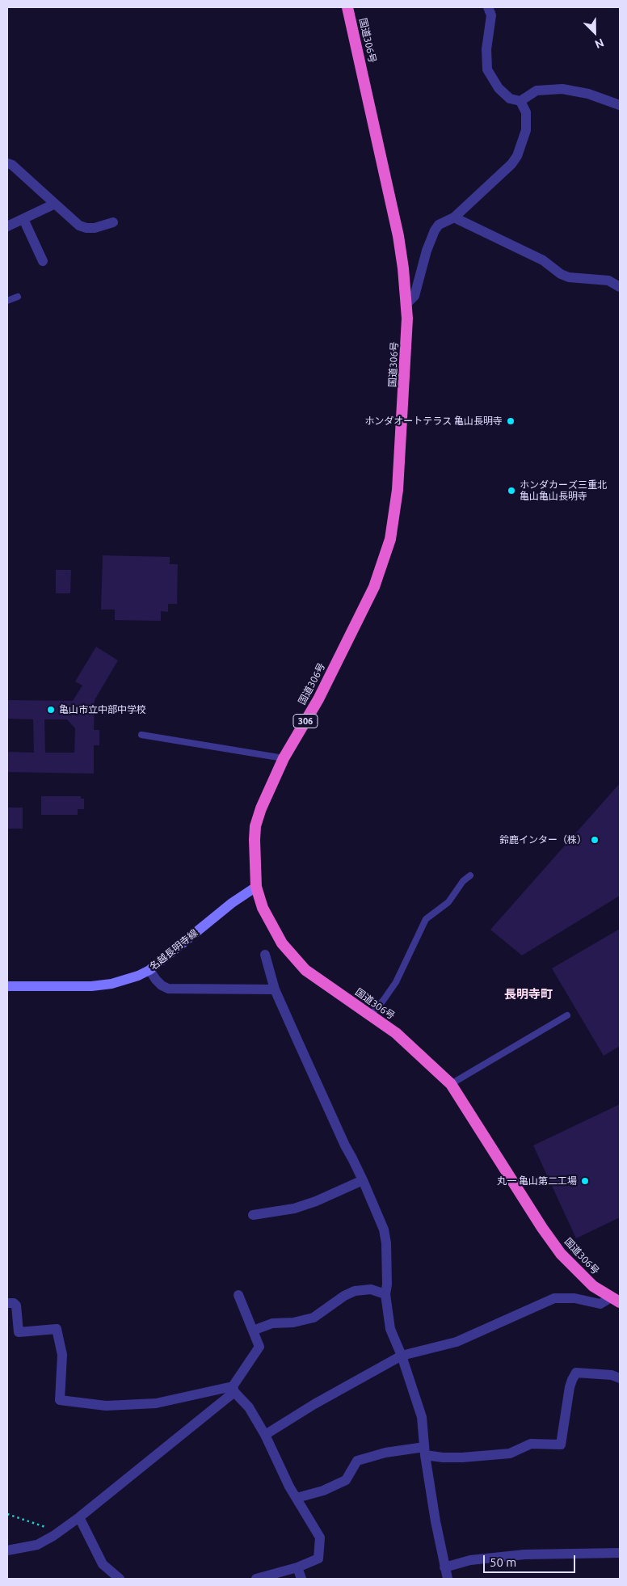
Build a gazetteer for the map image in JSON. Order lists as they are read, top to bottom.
{
  "streets": {
    "highway": ["国道306号", "306"],
    "main road": ["名越長明寺線"]
  },
  "crossings": [
    ["国道306号", "名越長明寺線"]
  ],
  "districts": ["長明寺町"],
  "places": [
    "ホンダオートテラス 亀山長明寺",
    "ホンダカーズ三重北 亀山亀山長明寺",
    "亀山市立中部中学校",
    "鈴鹿インター（株）",
    "丸一 亀山第二工場"
  ],
  "scale_bar": "50 m",
  "north": "bottom right"
}
